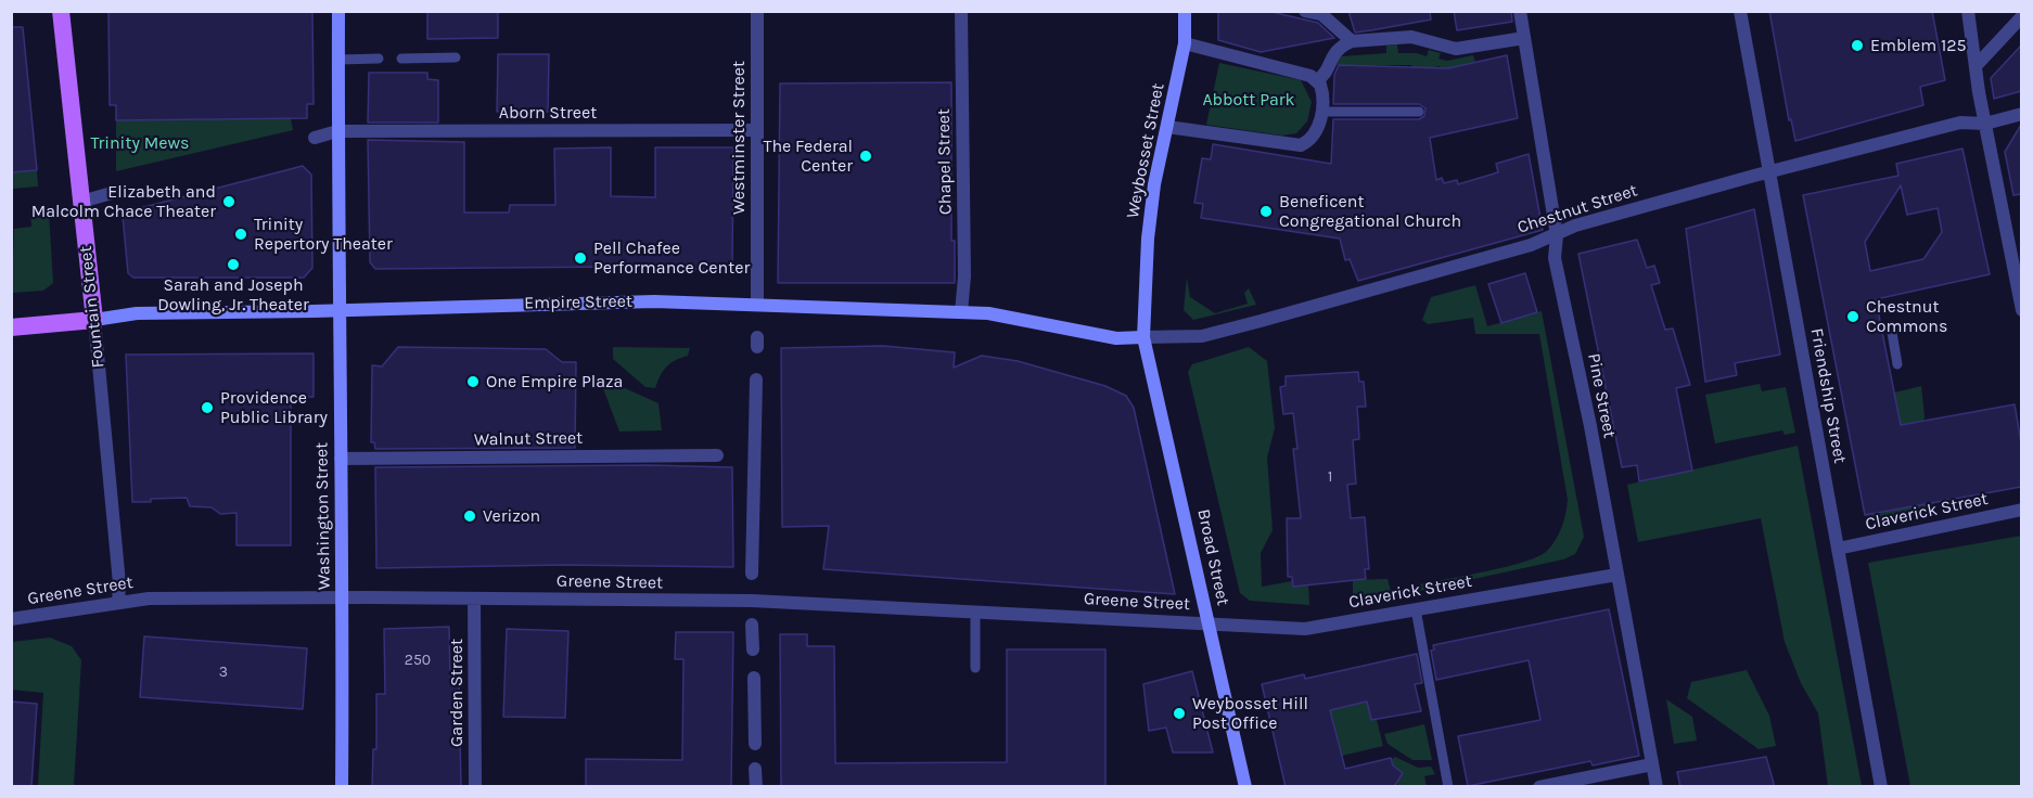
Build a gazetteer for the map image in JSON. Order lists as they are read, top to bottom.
{
  "streets": {
    "main road": [
      "Weybosset Street",
      "Empire Street",
      "Fountain Street",
      "Washington Street",
      "Broad Street"
    ],
    "street": [
      "Aborn Street",
      "Westminster Street",
      "Chapel Street",
      "Chestnut Street",
      "Pine Street",
      "Friendship Street",
      "Walnut Street",
      "Claverick Street",
      "Greene Street",
      "Garden Street"
    ]
  },
  "crossings": [
    ["Aborn Street", "Westminster Street"],
    ["Aborn Street", "Washington Street"],
    ["Westminster Street", "Empire Street"],
    ["Weybosset Street", "Chestnut Street"],
    ["Weybosset Street", "Empire Street"],
    ["Weybosset Street", "Broad Street"],
    ["Chapel Street", "Empire Street"],
    ["Chestnut Street", "Empire Street"],
    ["Chestnut Street", "Pine Street"],
    ["Chestnut Street", "Friendship Street"],
    ["Chestnut Street", "Broad Street"],
    ["Empire Street", "Fountain Street"],
    ["Empire Street", "Washington Street"],
    ["Empire Street", "Broad Street"],
    ["Fountain Street", "Greene Street"],
    ["Pine Street", "Claverick Street"],
    ["Friendship Street", "Claverick Street"],
    ["Walnut Street", "Washington Street"],
    ["Claverick Street", "Broad Street"],
    ["Claverick Street", "Greene Street"],
    ["Washington Street", "Greene Street"],
    ["Broad Street", "Greene Street"],
    ["Greene Street", "Garden Street"]
  ],
  "parks": ["Abbott Park", "Trinity Mews"],
  "places": [
    "Emblem 125",
    "The Federal Center",
    "Elizabeth and Malcolm Chace Theater",
    "Beneficent Congregational Church",
    "Trinity Repertory Theater",
    "Pell Chafee Performance Center",
    "Sarah and Joseph Dowling, Jr. Theater",
    "Chestnut Commons",
    "One Empire Plaza",
    "Providence Public Library",
    "Verizon",
    "Weybosset Hill Post Office"
  ],
  "house_numbers": ["1", "250", "3"]
}
